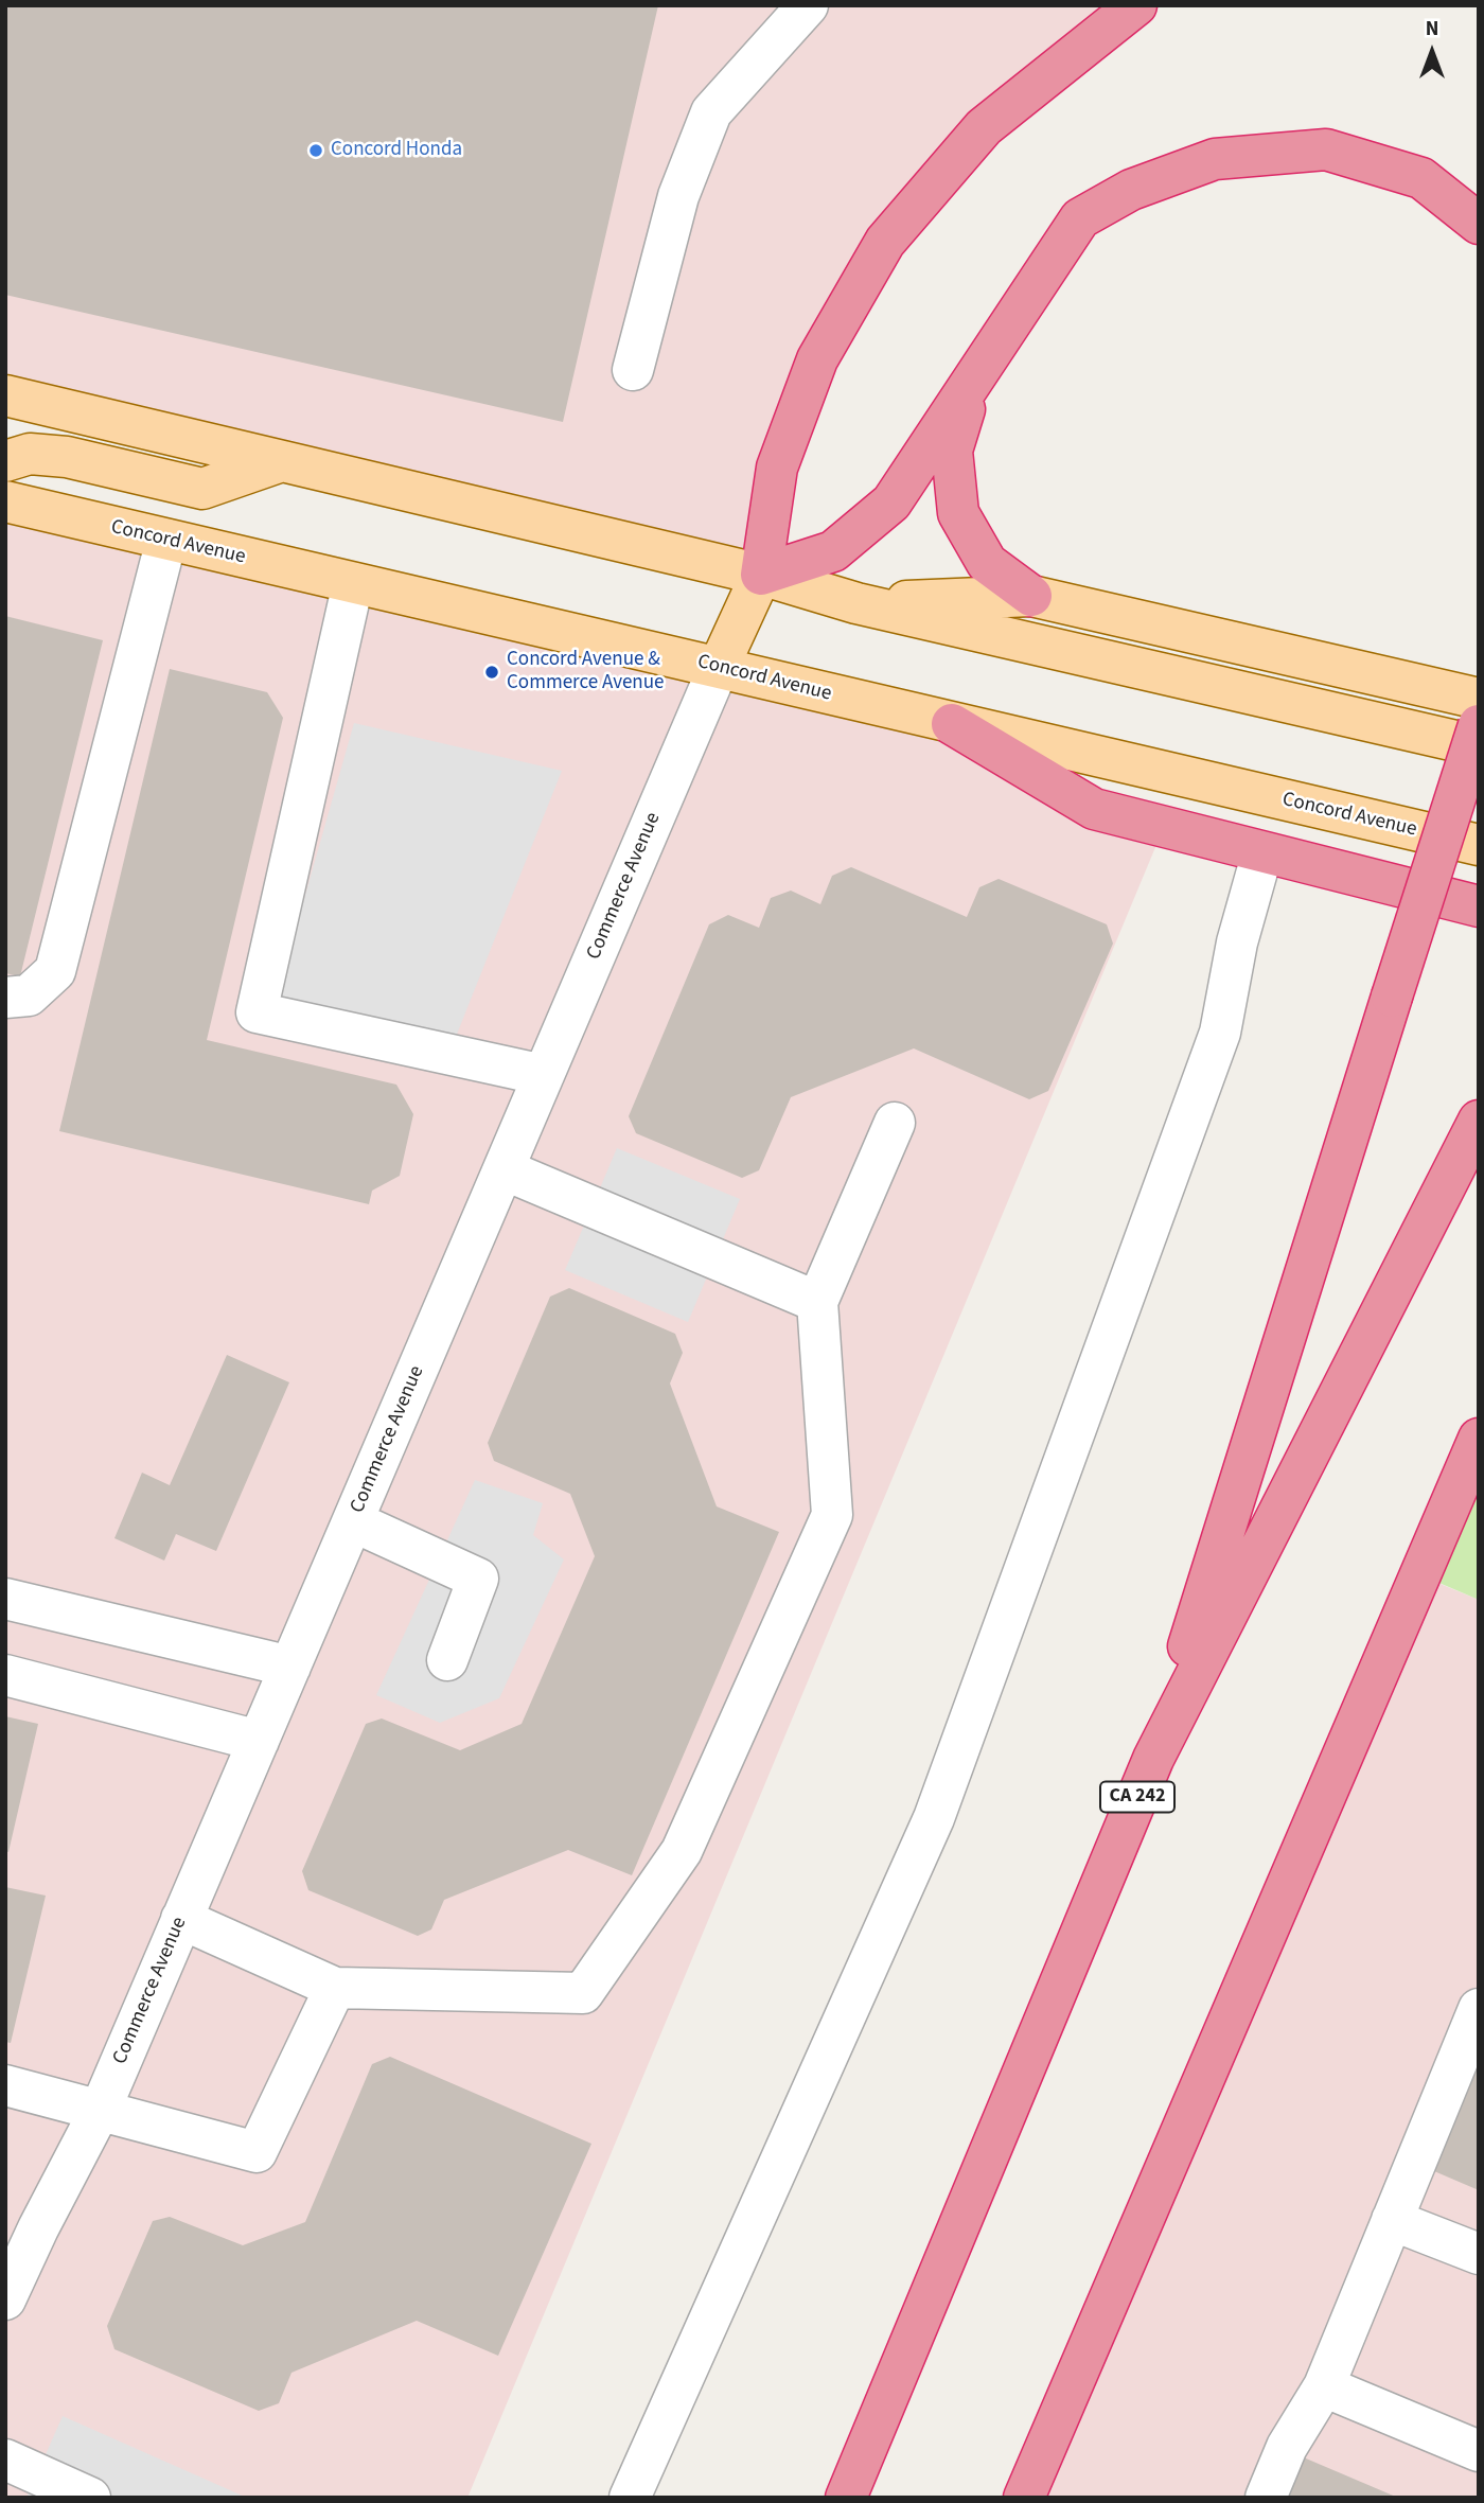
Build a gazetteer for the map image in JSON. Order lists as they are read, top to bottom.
{
  "streets": {
    "highway": ["CA 242"],
    "main road": ["Concord Avenue", "Commerce Avenue"]
  },
  "crossings": [
    ["Concord Avenue", "Commerce Avenue"]
  ],
  "places": ["Concord Honda", "Concord Avenue & Commerce Avenue"],
  "north": "top"
}
